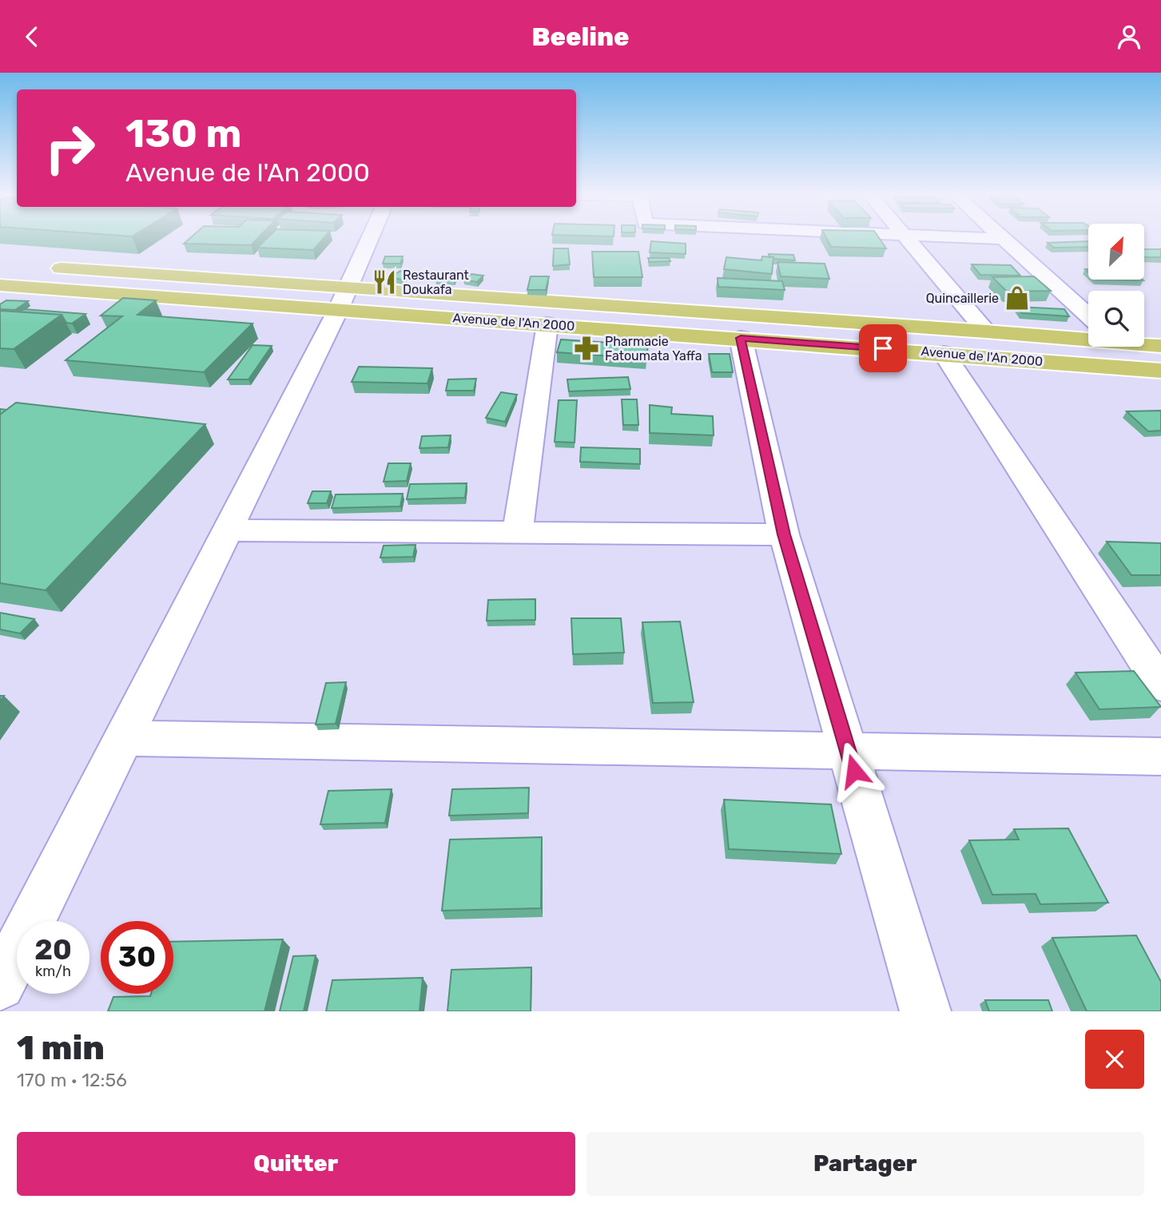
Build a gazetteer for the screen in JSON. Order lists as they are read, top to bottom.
{
  "streets": {
    "main road": ["Avenue de l'An 2000"]
  },
  "places": {
    "restaurant": ["Restaurant Doukafa"],
    "shop": ["Quincaillerie"],
    "pharmacy": ["Pharmacie Fatoumata Yaffa"]
  },
  "north": "top right",
  "page": {
    "header": "Beeline",
    "turn": ["130 m", "Avenue de l'An 2000"],
    "speed": "20 km/h",
    "limit": "30",
    "heading": ["1 min", "170 m · 12:56"],
    "buttons": ["Quitter", "Partager"]
  }
}
